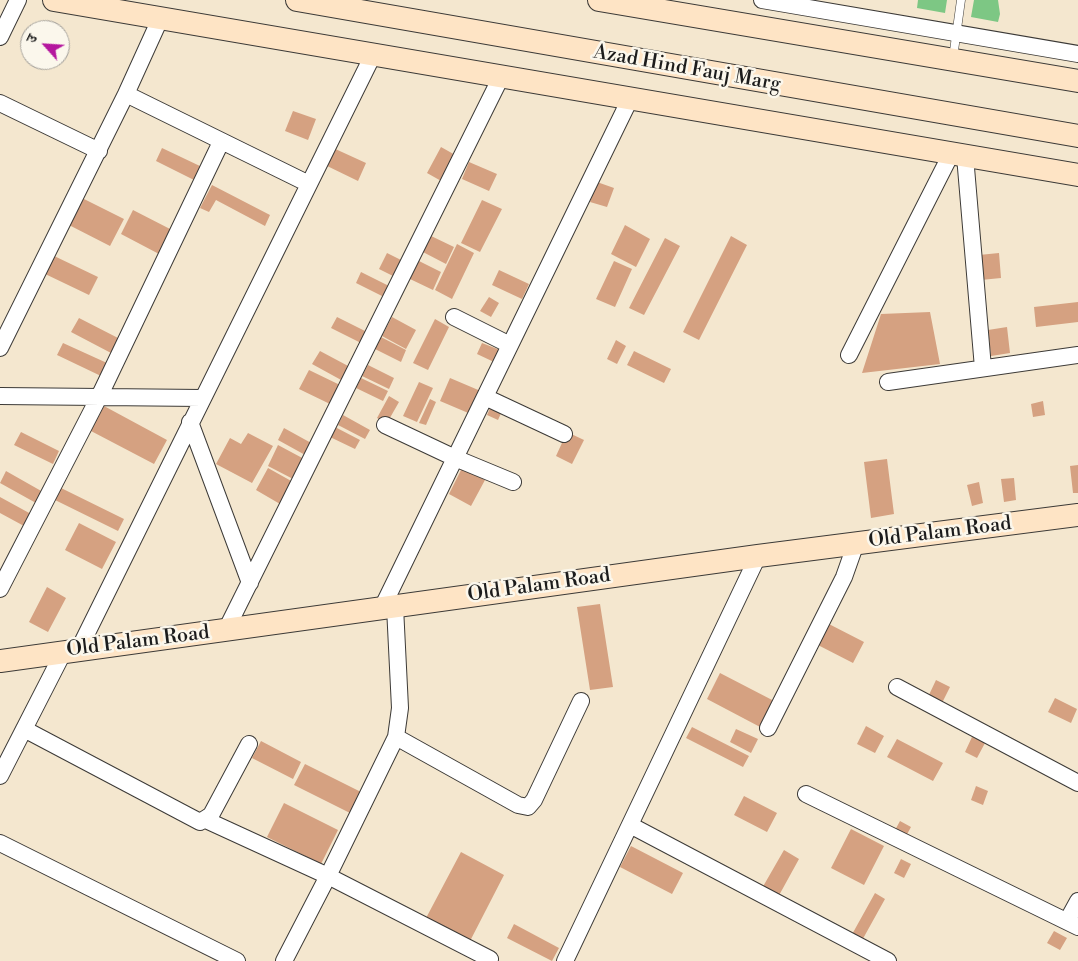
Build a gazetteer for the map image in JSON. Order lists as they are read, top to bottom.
{
  "streets": {
    "street": ["Azad Hind Fauj Marg", "Old Palam Road"]
  },
  "north": "top left"
}
